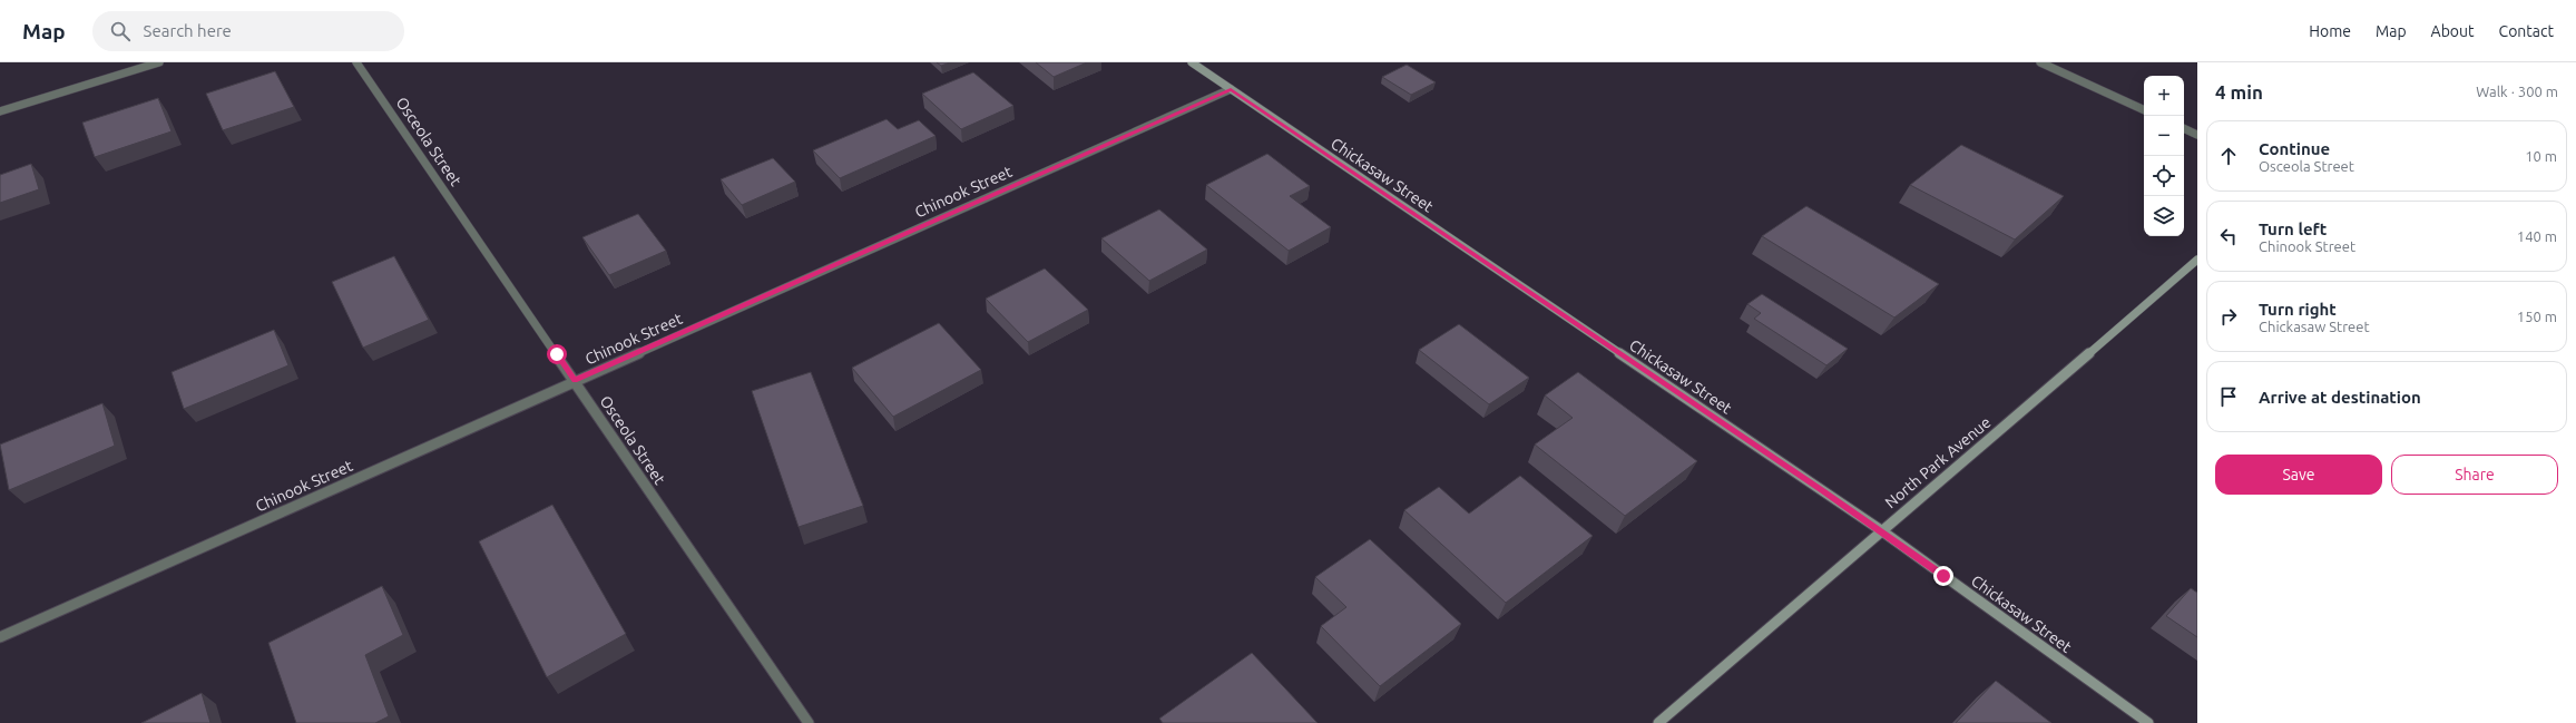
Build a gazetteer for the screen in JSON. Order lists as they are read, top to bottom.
{
  "streets": {
    "street": [
      "Osceola Street",
      "Chickasaw Street",
      "Chinook Street",
      "North Park Avenue"
    ]
  },
  "crossings": [
    ["Osceola Street", "Chinook Street"],
    ["Chickasaw Street", "Chinook Street"],
    ["Chickasaw Street", "North Park Avenue"]
  ],
  "page": {
    "header": "Map",
    "search": "Search here",
    "nav": [
      "Home",
      "Map",
      "About",
      "Contact"
    ],
    "heading": ["4 min", "Walk · 300 m"],
    "map_buttons": ["+", "−"],
    "list": [
      ["Continue", "Osceola Street", "10 m"],
      ["Turn left", "Chinook Street", "140 m"],
      ["Turn right", "Chickasaw Street", "150 m"],
      "Arrive at destination"
    ],
    "buttons": ["Save", "Share"]
  }
}
